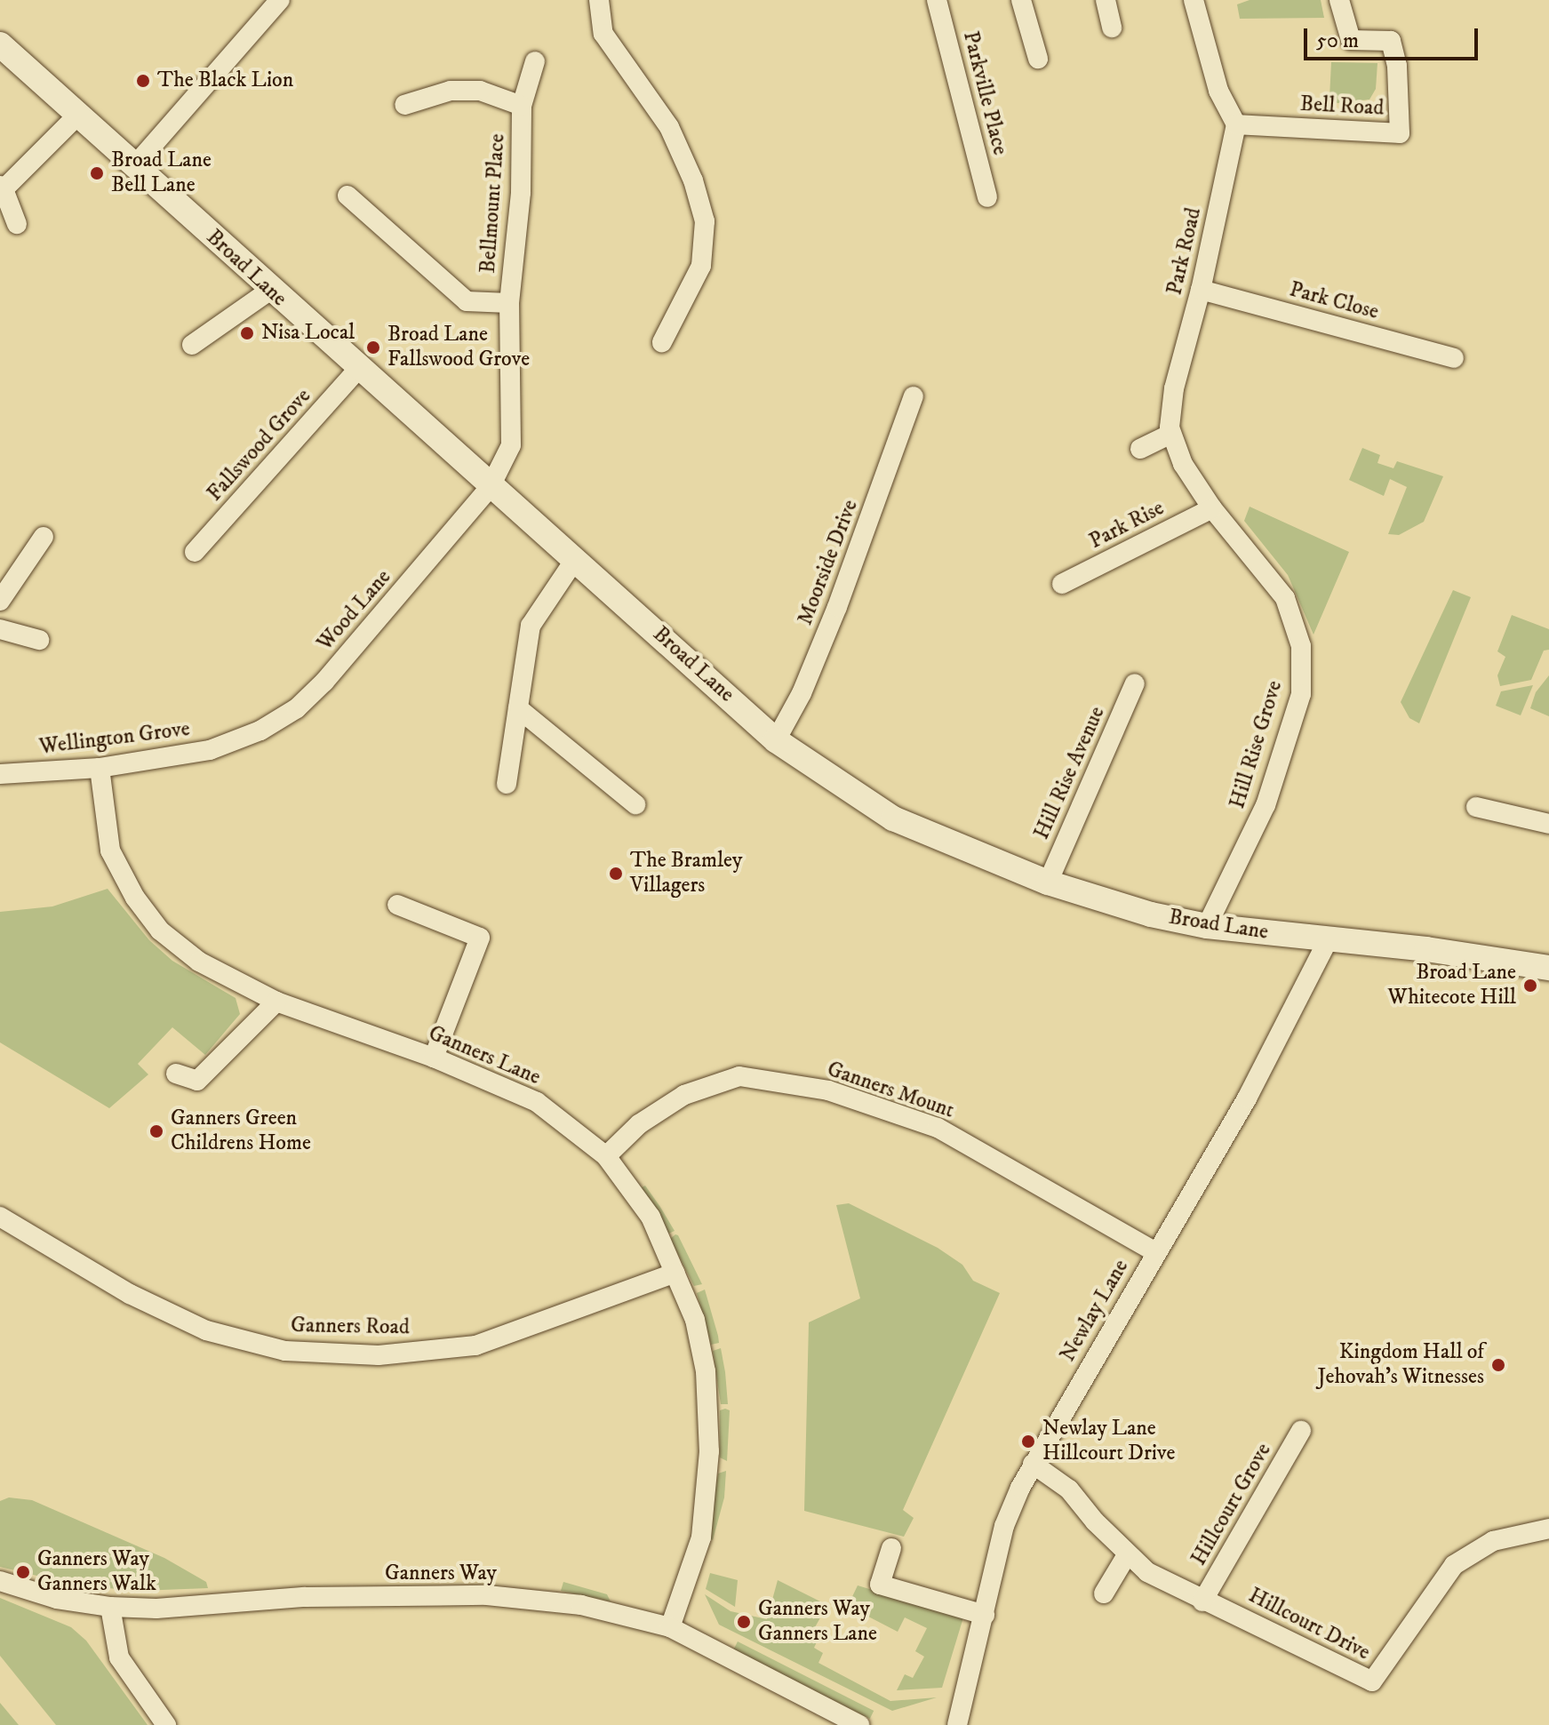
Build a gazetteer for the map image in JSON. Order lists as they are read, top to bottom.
{
  "streets": {
    "street": [
      "Parkville Place",
      "Bell Road",
      "Bellmount Place",
      "Park Road",
      "Broad Lane",
      "Park Close",
      "Fallswood Grove",
      "Park Rise",
      "Moorside Drive",
      "Wood Lane",
      "Wellington Grove",
      "Hill Rise Grove",
      "Hill Rise Avenue",
      "Ganners Lane",
      "Ganners Mount",
      "Newlay Lane",
      "Ganners Road",
      "Hillcourt Grove",
      "Ganners Way",
      "Hillcourt Drive"
    ]
  },
  "crossings": [
    ["Bell Road", "Park Road"],
    ["Bellmount Place", "Broad Lane"],
    ["Bellmount Place", "Wood Lane"],
    ["Park Road", "Park Close"],
    ["Park Road", "Park Rise"],
    ["Park Road", "Hill Rise Grove"],
    ["Broad Lane", "Fallswood Grove"],
    ["Broad Lane", "Moorside Drive"],
    ["Broad Lane", "Wood Lane"],
    ["Broad Lane", "Hill Rise Grove"],
    ["Broad Lane", "Hill Rise Avenue"],
    ["Broad Lane", "Newlay Lane"],
    ["Park Rise", "Hill Rise Grove"],
    ["Wood Lane", "Wellington Grove"],
    ["Wellington Grove", "Ganners Lane"],
    ["Ganners Lane", "Ganners Mount"],
    ["Ganners Lane", "Ganners Road"],
    ["Ganners Lane", "Ganners Way"],
    ["Ganners Mount", "Newlay Lane"],
    ["Newlay Lane", "Hillcourt Drive"],
    ["Hillcourt Grove", "Hillcourt Drive"]
  ],
  "places": [
    "The Black Lion",
    "Broad Lane Bell Lane",
    "Nisa Local",
    "Broad Lane Fallswood Grove",
    "The Bramley Villagers",
    "Broad Lane Whitecote Hill",
    "Ganners Green Childrens Home",
    "Kingdom Hall of Jehovah's Witnesses",
    "Newlay Lane Hillcourt Drive",
    "Ganners Way Ganners Walk",
    "Ganners Way Ganners Lane"
  ],
  "scale_bar": "50 m"
}
